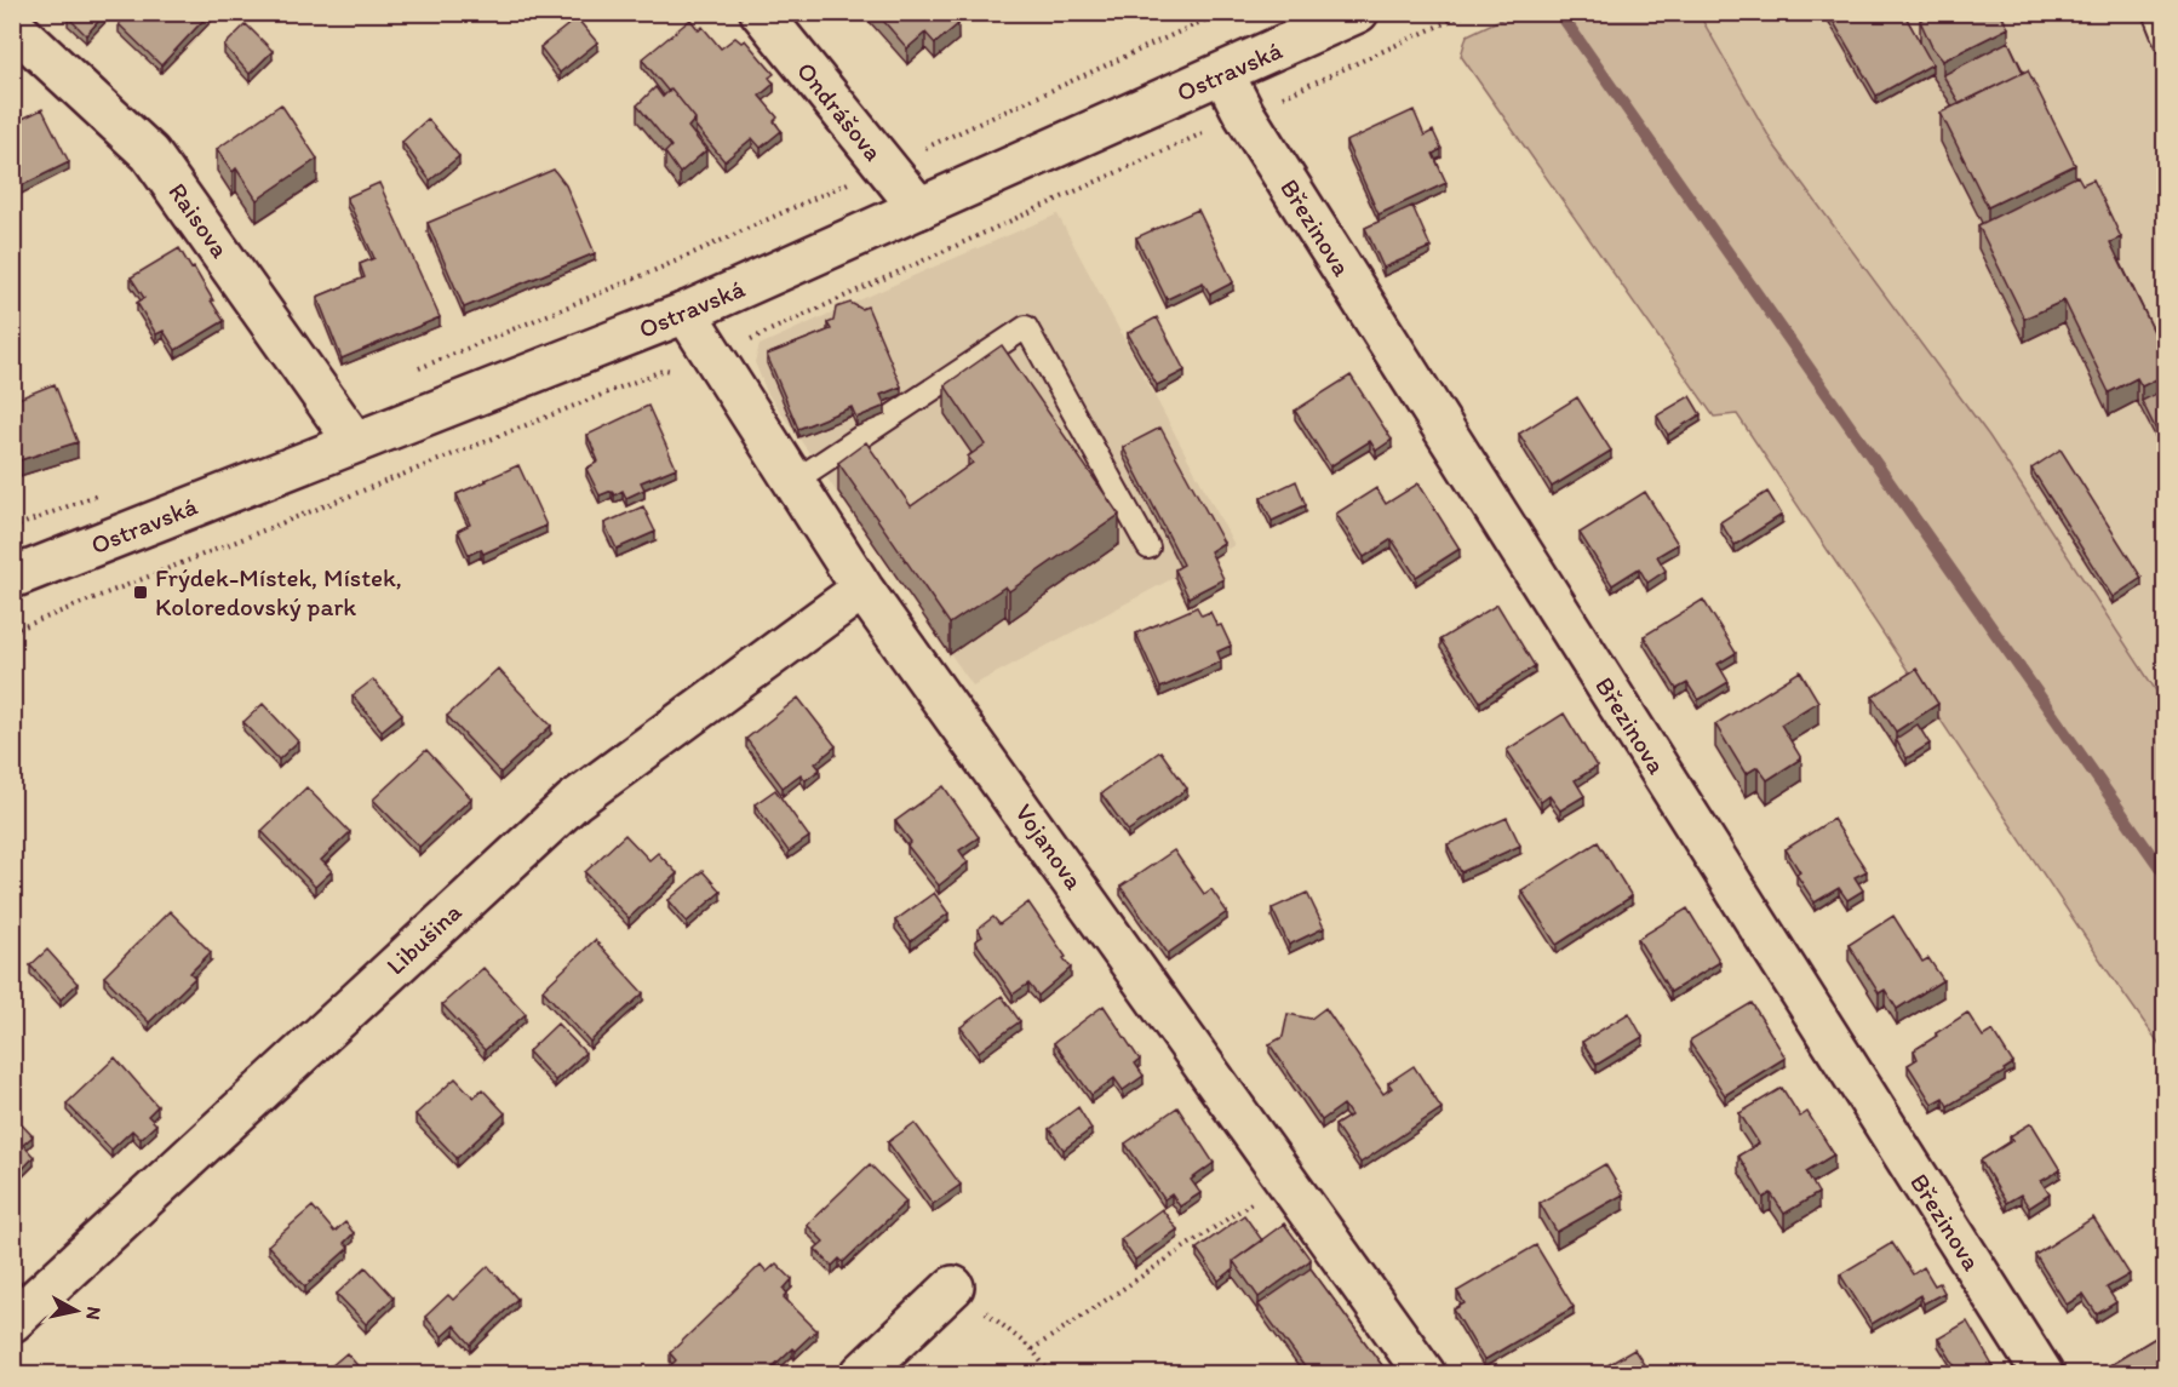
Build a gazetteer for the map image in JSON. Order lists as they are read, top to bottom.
{
  "streets": {
    "street": [
      "Ostravská",
      "Ondrášova",
      "Raisova",
      "Březinova",
      "Vojanova",
      "Libušina"
    ]
  },
  "crossings": [
    ["Ostravská", "Ondrášova"],
    ["Ostravská", "Raisova"],
    ["Ostravská", "Březinova"],
    ["Ostravská", "Vojanova"],
    ["Vojanova", "Libušina"]
  ],
  "places": {
    "transit": ["Frýdek-Místek, Místek, Koloredovský park"]
  },
  "north": "right"
}
